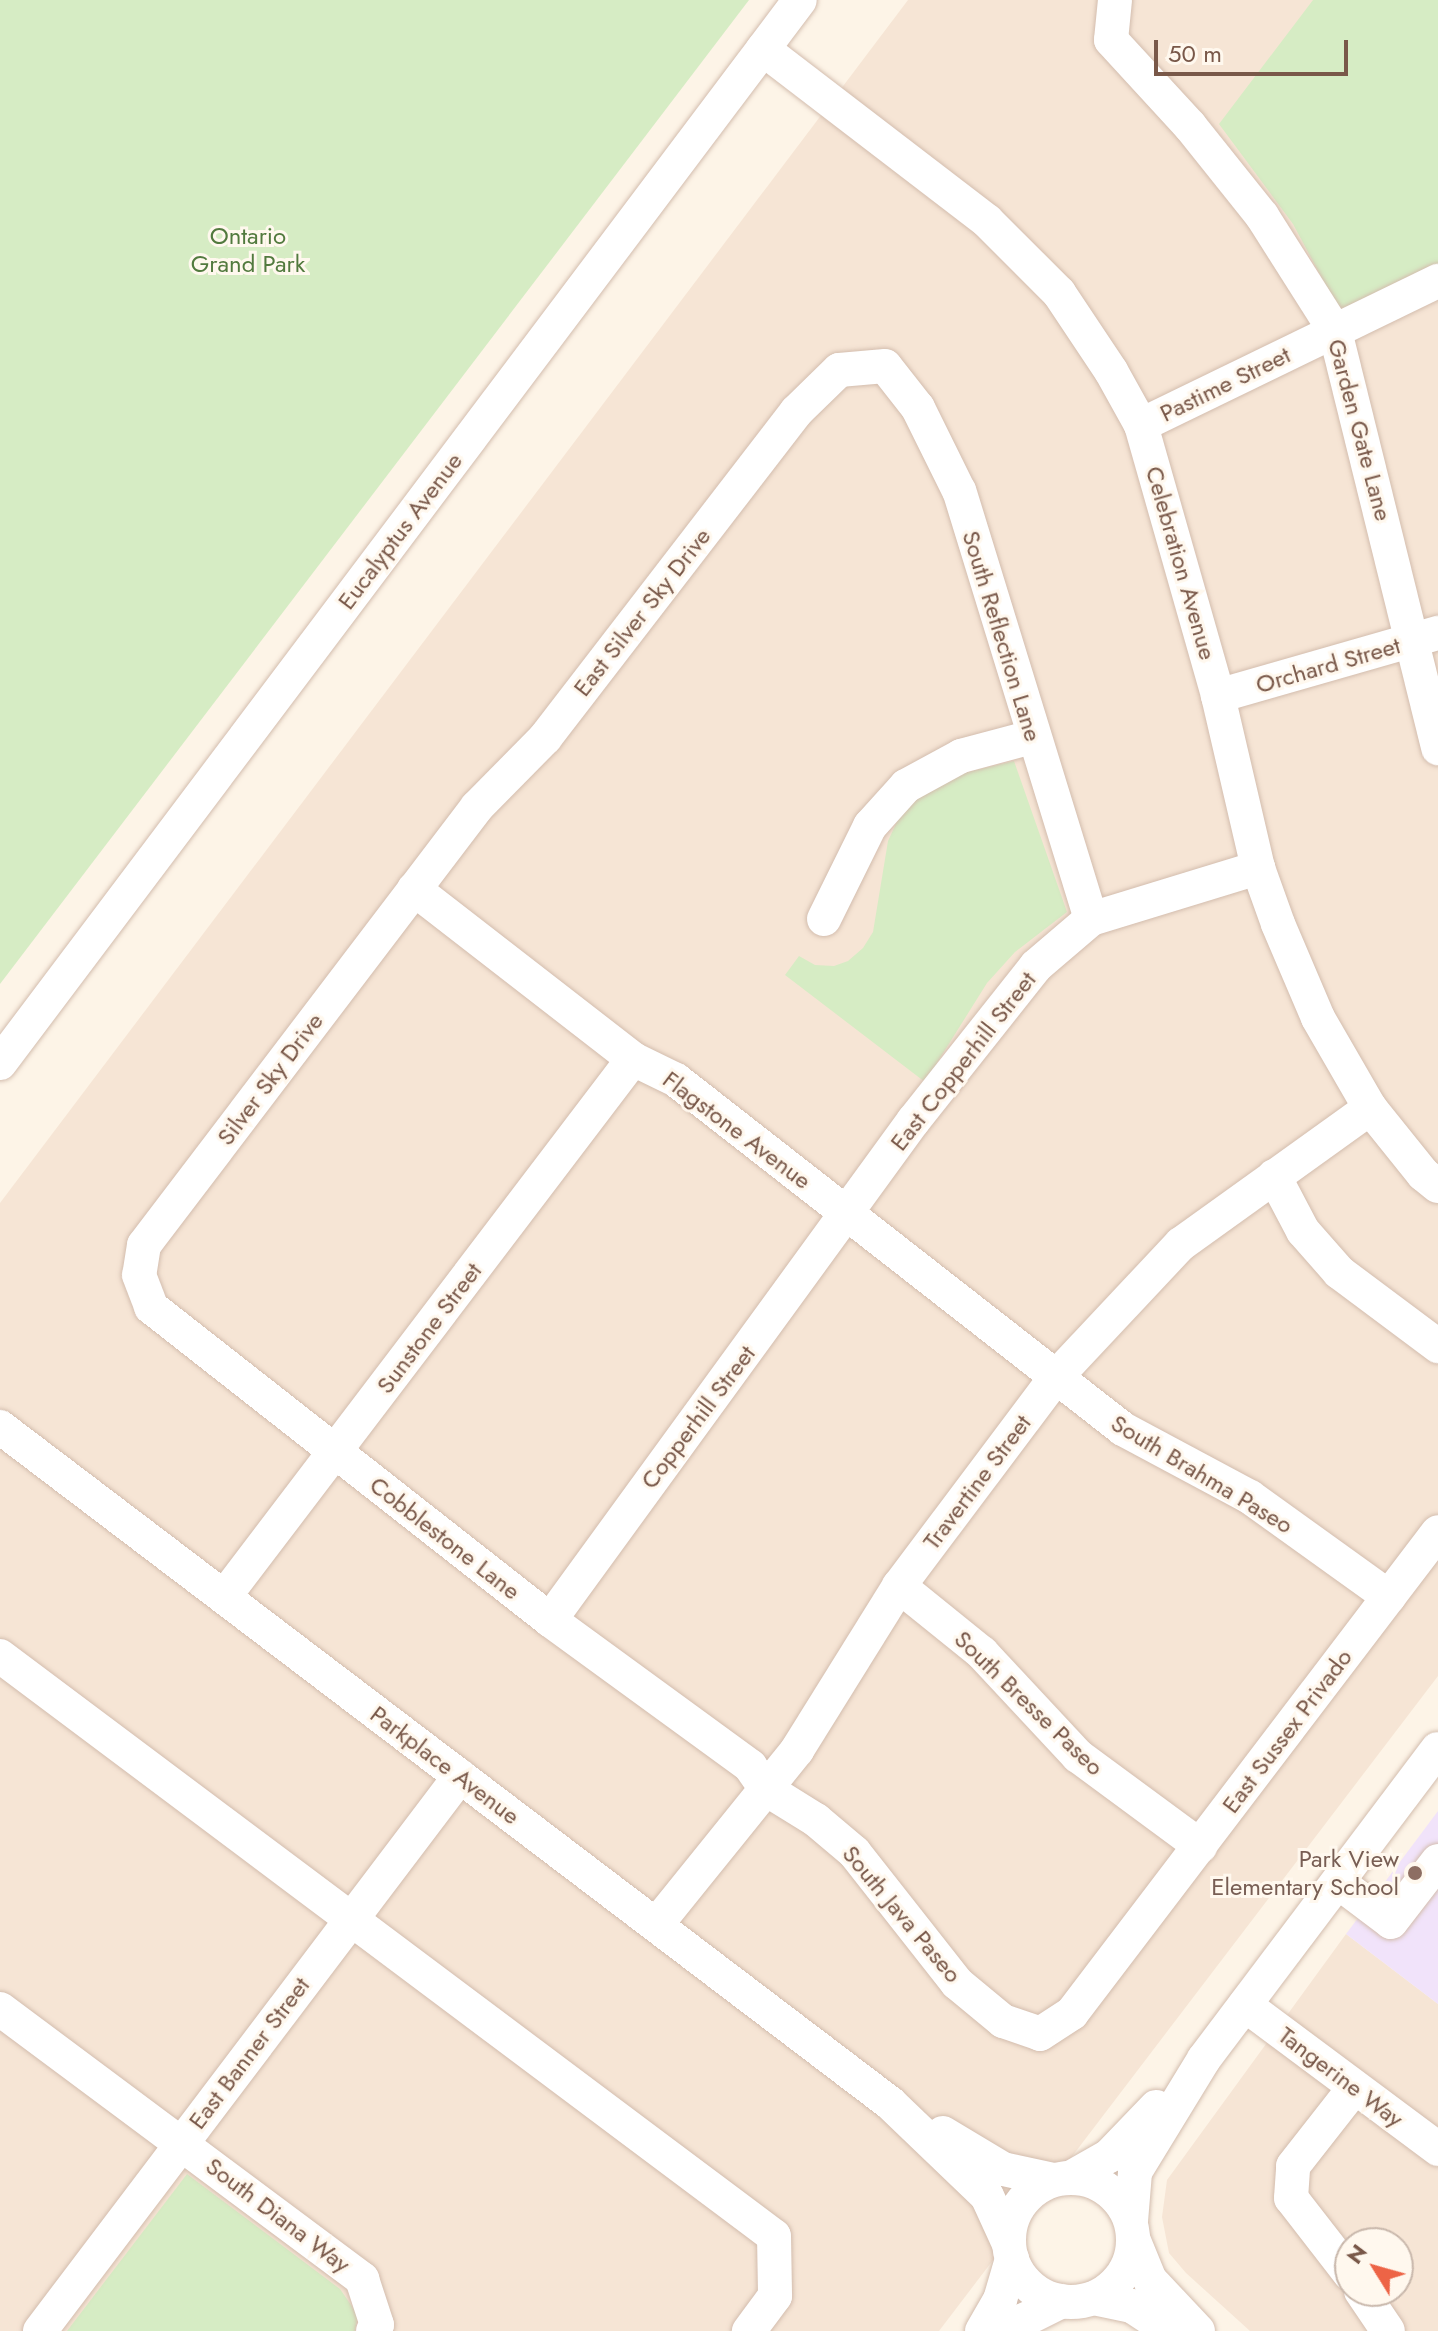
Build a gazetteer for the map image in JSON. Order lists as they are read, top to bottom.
{
  "streets": {
    "street": [
      "Pastime Street",
      "Garden Gate Lane",
      "Eucalyptus Avenue",
      "Celebration Avenue",
      "East Silver Sky Drive",
      "South Reflection Lane",
      "Orchard Street",
      "East Copperhill Street",
      "Silver Sky Drive",
      "Flagstone Avenue",
      "Sunstone Street",
      "Copperhill Street",
      "South Brahma Paseo",
      "Travertine Street",
      "Cobblestone Lane",
      "South Bresse Paseo",
      "East Sussex Privado",
      "Parkplace Avenue",
      "South Java Paseo",
      "East Banner Street",
      "Tangerine Way",
      "South Diana Way"
    ]
  },
  "crossings": [
    ["Pastime Street", "Garden Gate Lane"],
    ["Pastime Street", "Celebration Avenue"],
    ["Garden Gate Lane", "Orchard Street"],
    ["Eucalyptus Avenue", "Celebration Avenue"],
    ["Celebration Avenue", "Orchard Street"],
    ["Celebration Avenue", "Travertine Street"],
    ["East Silver Sky Drive", "South Reflection Lane"],
    ["East Silver Sky Drive", "Silver Sky Drive"],
    ["East Silver Sky Drive", "Flagstone Avenue"],
    ["South Reflection Lane", "East Copperhill Street"],
    ["East Copperhill Street", "Flagstone Avenue"],
    ["East Copperhill Street", "Copperhill Street"],
    ["Silver Sky Drive", "Flagstone Avenue"],
    ["Silver Sky Drive", "Cobblestone Lane"],
    ["Flagstone Avenue", "Sunstone Street"],
    ["Flagstone Avenue", "Copperhill Street"],
    ["Flagstone Avenue", "South Brahma Paseo"],
    ["Flagstone Avenue", "Travertine Street"],
    ["Sunstone Street", "Cobblestone Lane"],
    ["Sunstone Street", "Parkplace Avenue"],
    ["Copperhill Street", "Cobblestone Lane"],
    ["South Brahma Paseo", "Travertine Street"],
    ["South Brahma Paseo", "East Sussex Privado"],
    ["Travertine Street", "Cobblestone Lane"],
    ["Travertine Street", "South Bresse Paseo"],
    ["Travertine Street", "Parkplace Avenue"],
    ["Travertine Street", "South Java Paseo"],
    ["Cobblestone Lane", "South Java Paseo"],
    ["South Bresse Paseo", "East Sussex Privado"],
    ["East Sussex Privado", "South Java Paseo"],
    ["Parkplace Avenue", "East Banner Street"],
    ["East Banner Street", "South Diana Way"]
  ],
  "parks": ["Ontario Grand Park"],
  "places": ["Park View Elementary School"],
  "scale_bar": "50 m",
  "north": "top left"
}
